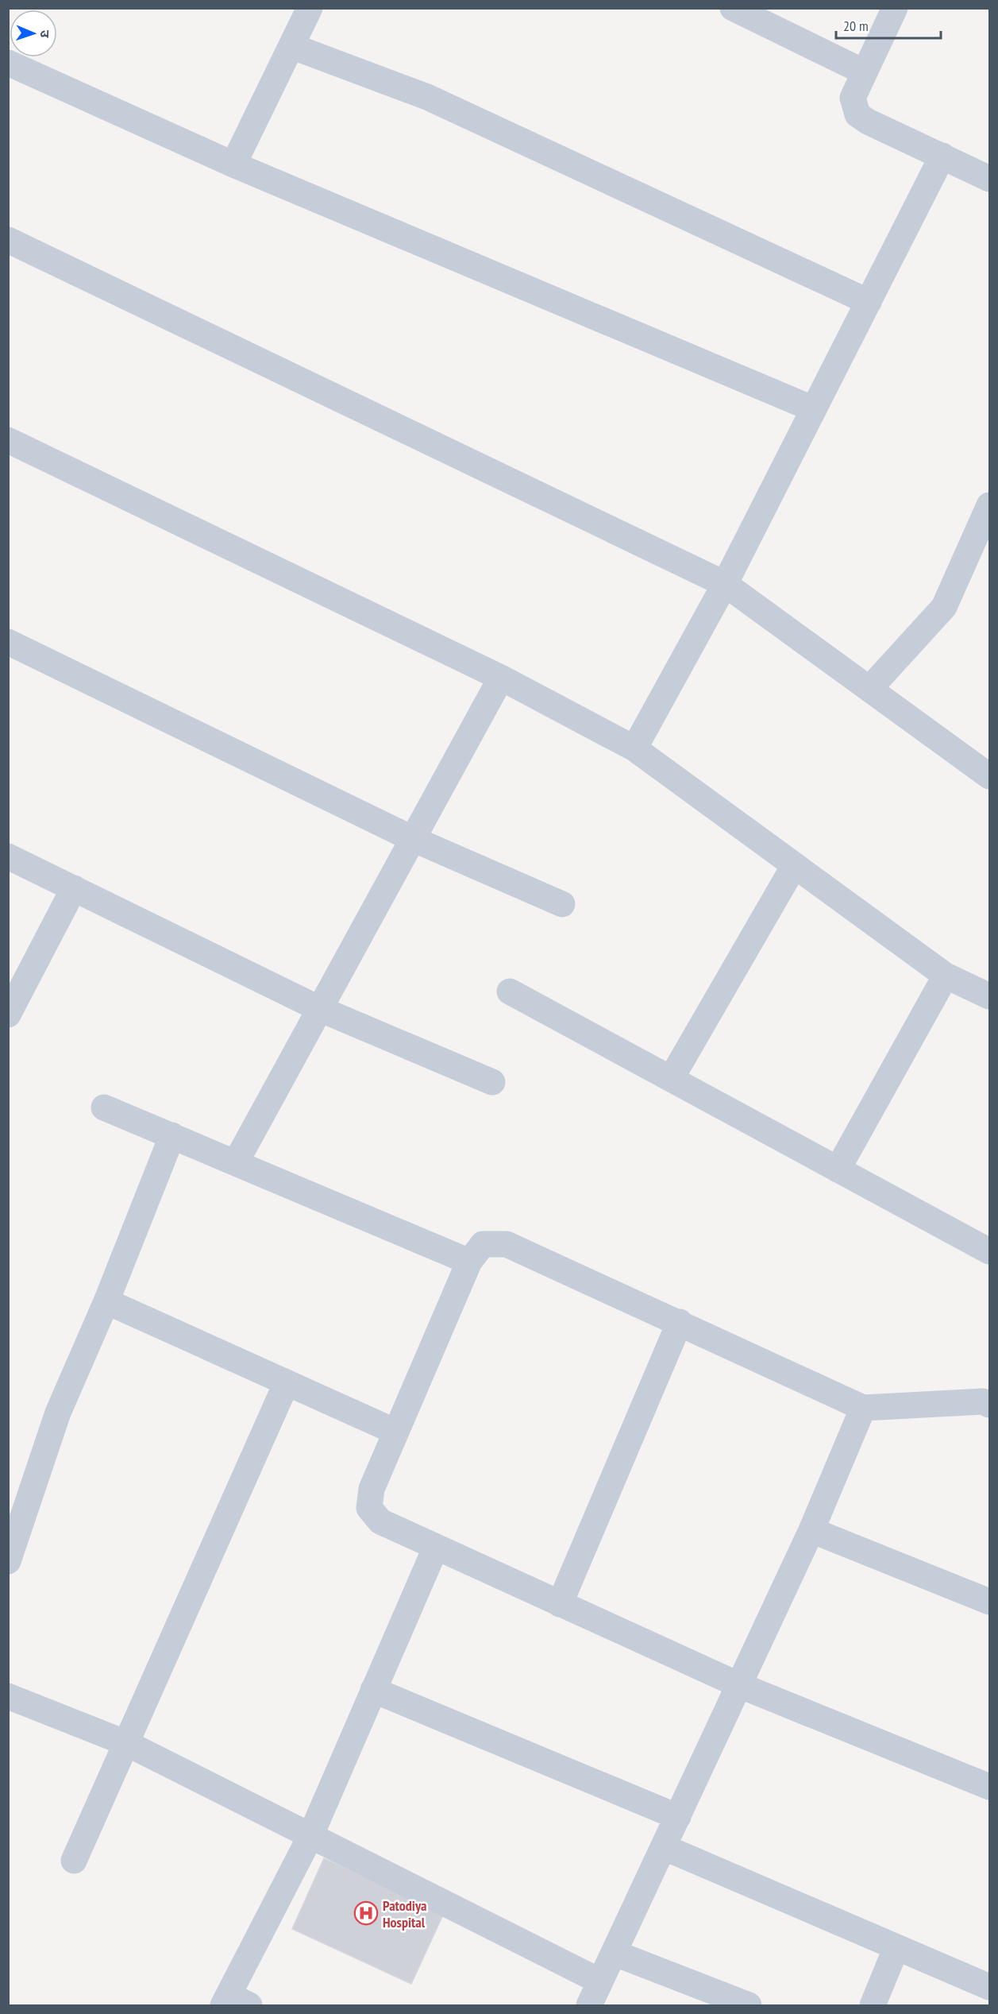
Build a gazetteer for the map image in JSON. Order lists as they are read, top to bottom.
{
  "places": {
    "hospital": ["Patodiya Hospital"]
  },
  "scale_bar": "20 m",
  "north": "right"
}
